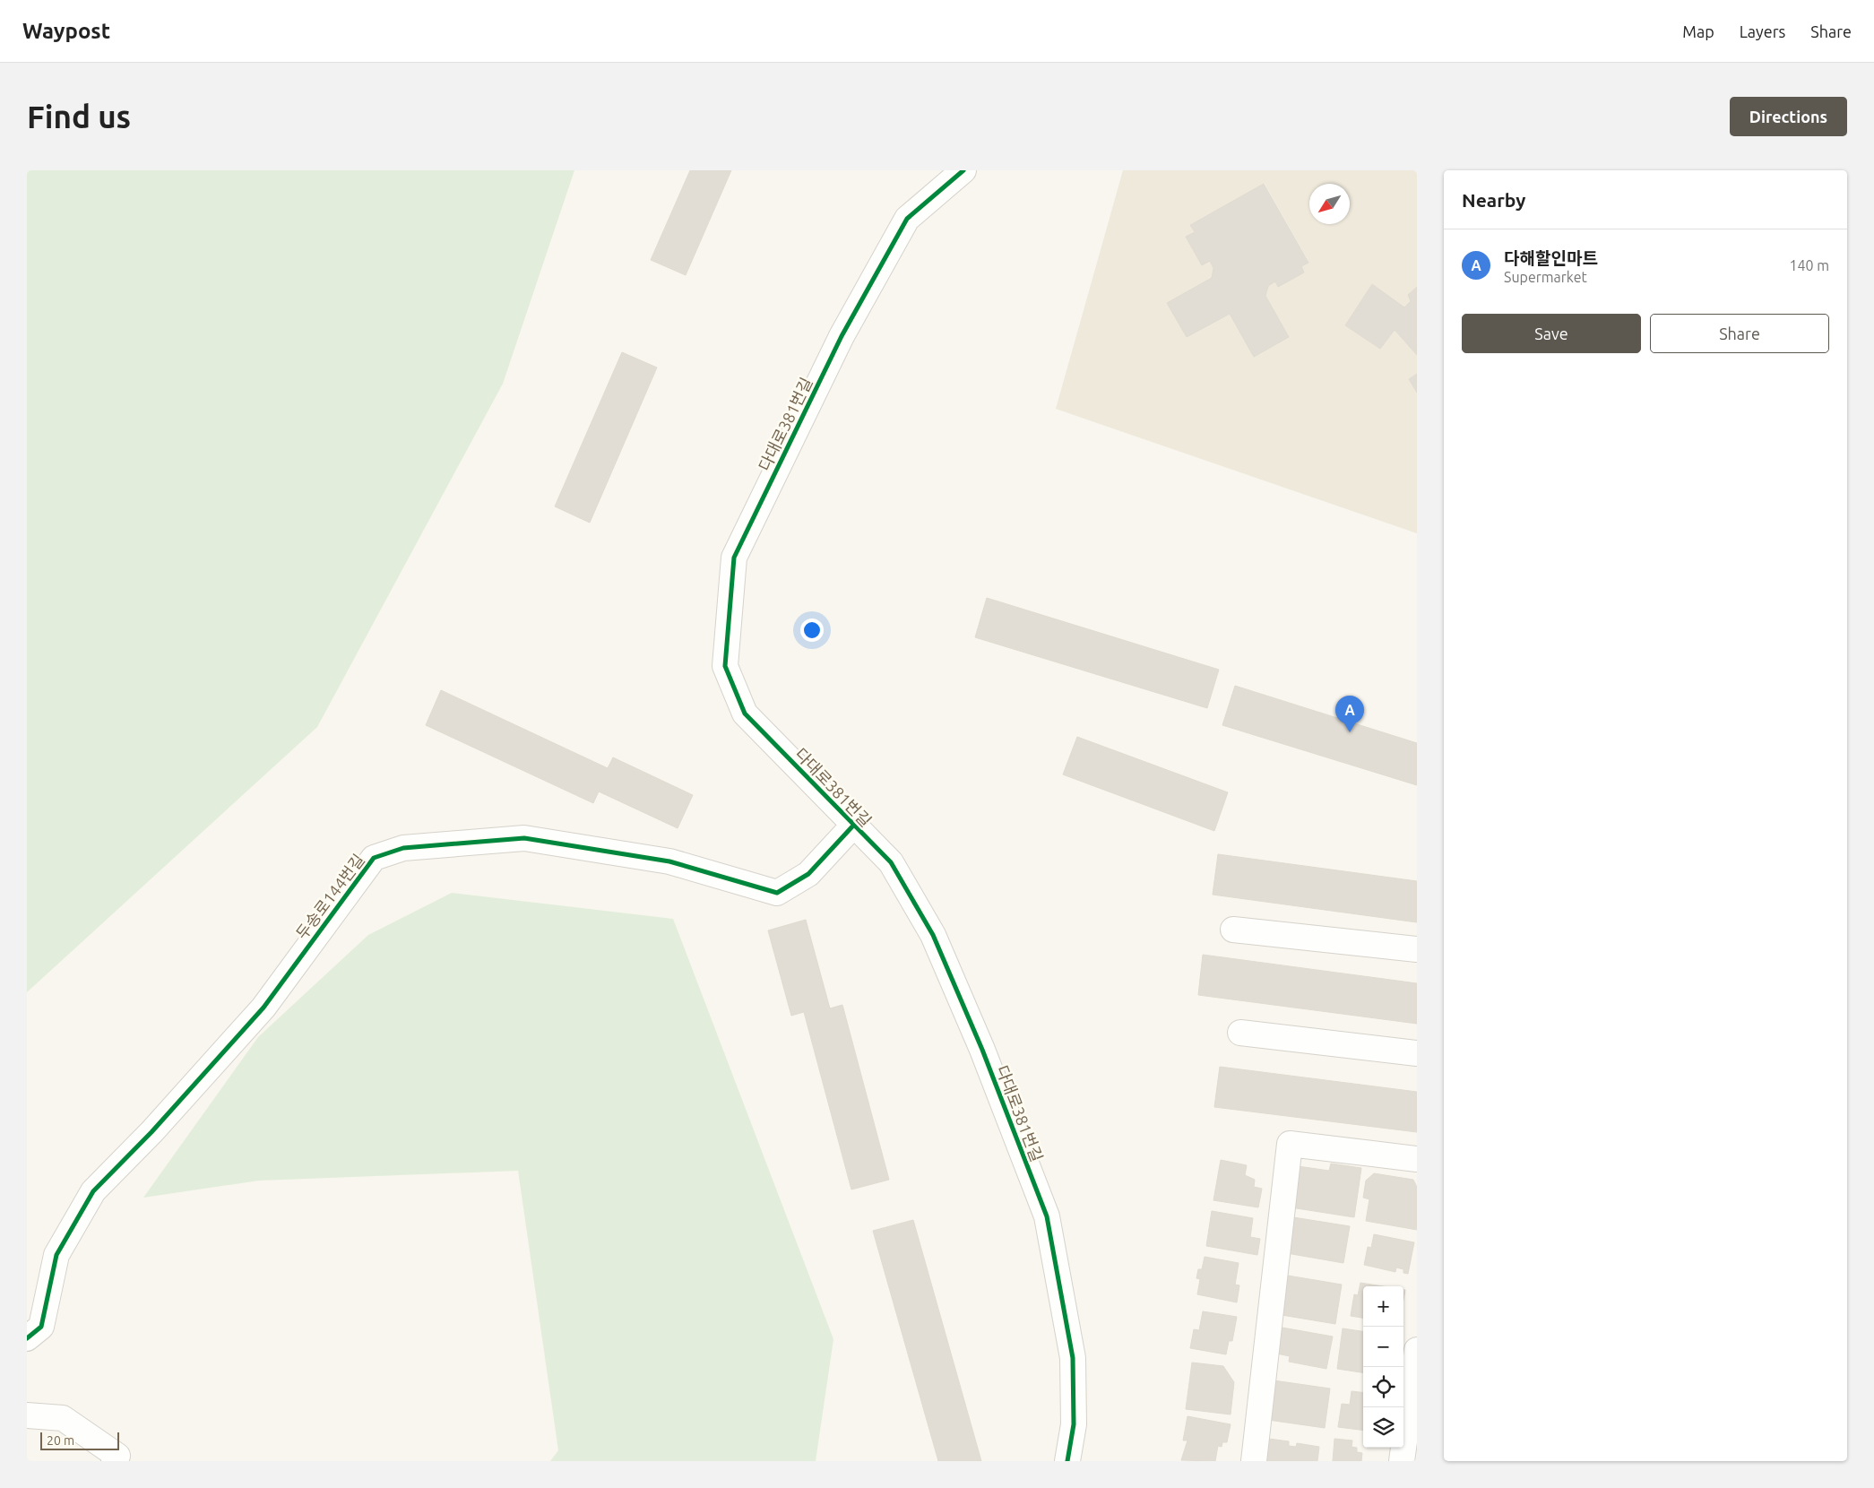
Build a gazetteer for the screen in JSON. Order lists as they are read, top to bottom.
{
  "streets": {
    "street": ["다대로381번길", "두송로144번길"]
  },
  "crossings": [
    ["다대로381번길", "두송로144번길"]
  ],
  "scale_bar": "20 m",
  "north": "bottom left",
  "page": {
    "header": "Waypost",
    "nav": ["Map", "Layers", "Share"],
    "buttons": [
      "Directions",
      ["Save", "Share"]
    ],
    "title": "Find us",
    "heading": "Nearby",
    "list": [
      {
        "mark": "A",
        "name": "다해할인마트",
        "note": "Supermarket",
        "value": "140 m"
      }
    ],
    "pins": "A",
    "map_buttons": ["+", "−"],
    "scale": "20 m"
  }
}
